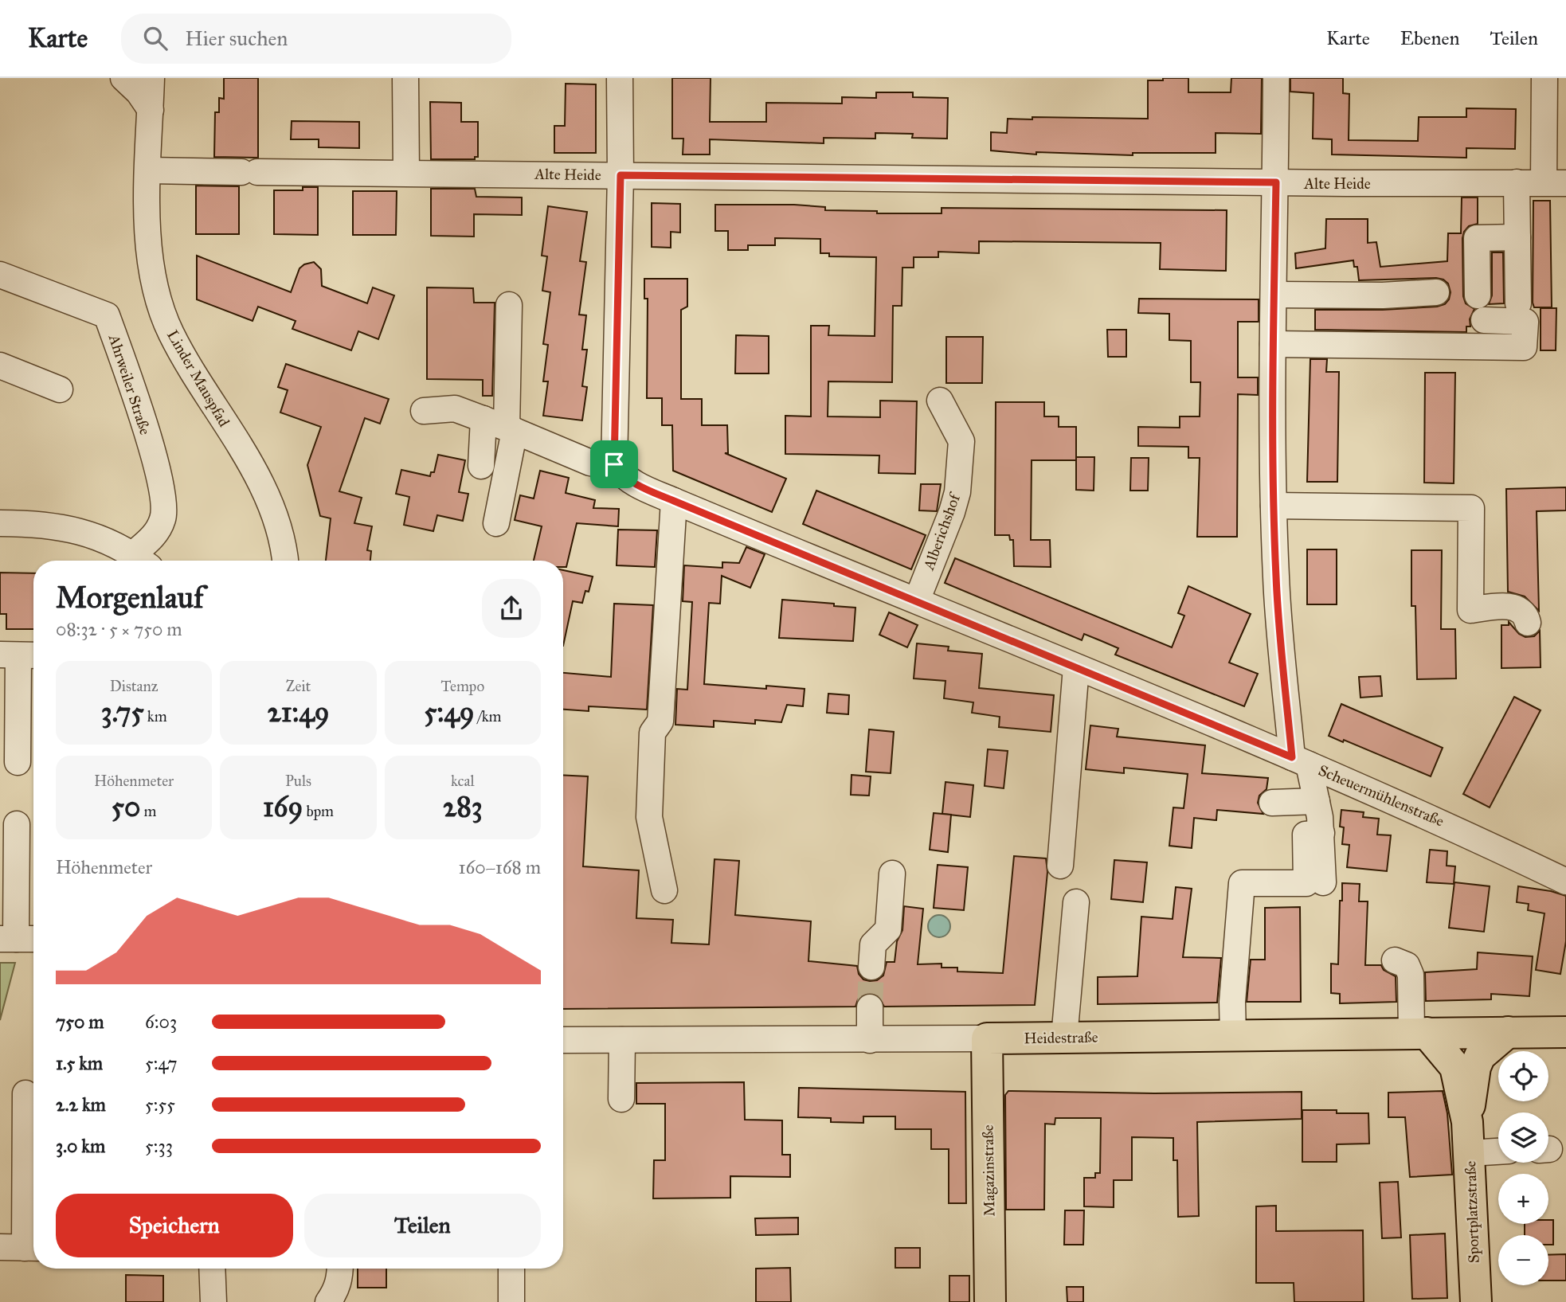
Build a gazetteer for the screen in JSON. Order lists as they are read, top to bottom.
{
  "streets": {
    "main road": ["Heidestraße", "Magazinstraße", "Sportplatzstraße"],
    "street": [
      "Alte Heide",
      "Linder Mauspfad",
      "Ahrweiler Straße",
      "Alberichshof",
      "Scheuermühlenstraße"
    ]
  },
  "crossings": [
    ["Alte Heide", "Linder Mauspfad"],
    ["Alberichshof", "Scheuermühlenstraße"],
    ["Heidestraße", "Magazinstraße"]
  ],
  "page": {
    "header": "Karte",
    "search": "Hier suchen",
    "nav": ["Karte", "Ebenen", "Teilen"],
    "heading": ["Morgenlauf", "08:32 · 5 × 750 m"],
    "stats": [
      ["Distanz", "3.75 km"],
      ["Zeit", "21:49"],
      ["Tempo", "5:49 /km"],
      ["Höhenmeter", "50 m"],
      ["Puls", "169 bpm"],
      ["kcal", "283"]
    ],
    "chart": ["Höhenmeter", "160–168 m"],
    "list": [
      {
        "name": "750 m",
        "note": "6:03"
      },
      {
        "name": "1.5 km",
        "note": "5:47"
      },
      {
        "name": "2.2 km",
        "note": "5:55"
      },
      {
        "name": "3.0 km",
        "note": "5:33"
      }
    ],
    "map_buttons": ["+", "−"],
    "buttons": ["Speichern", "Teilen"]
  }
}
